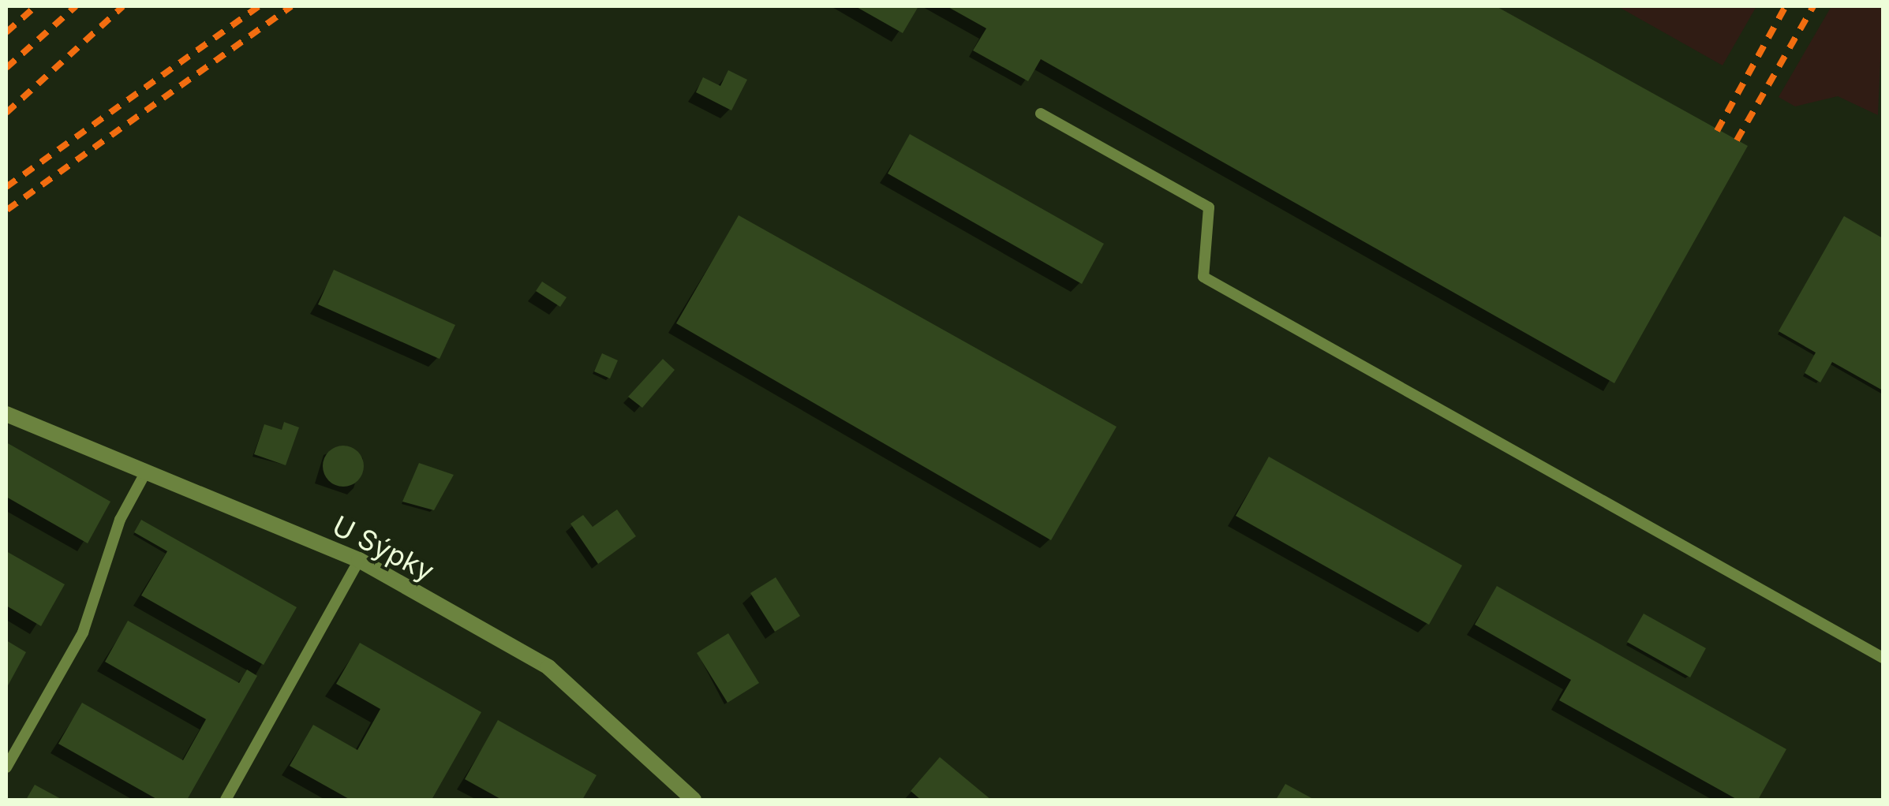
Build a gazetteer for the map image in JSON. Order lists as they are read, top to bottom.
{
  "streets": {
    "street": ["U Sýpky"]
  }
}
